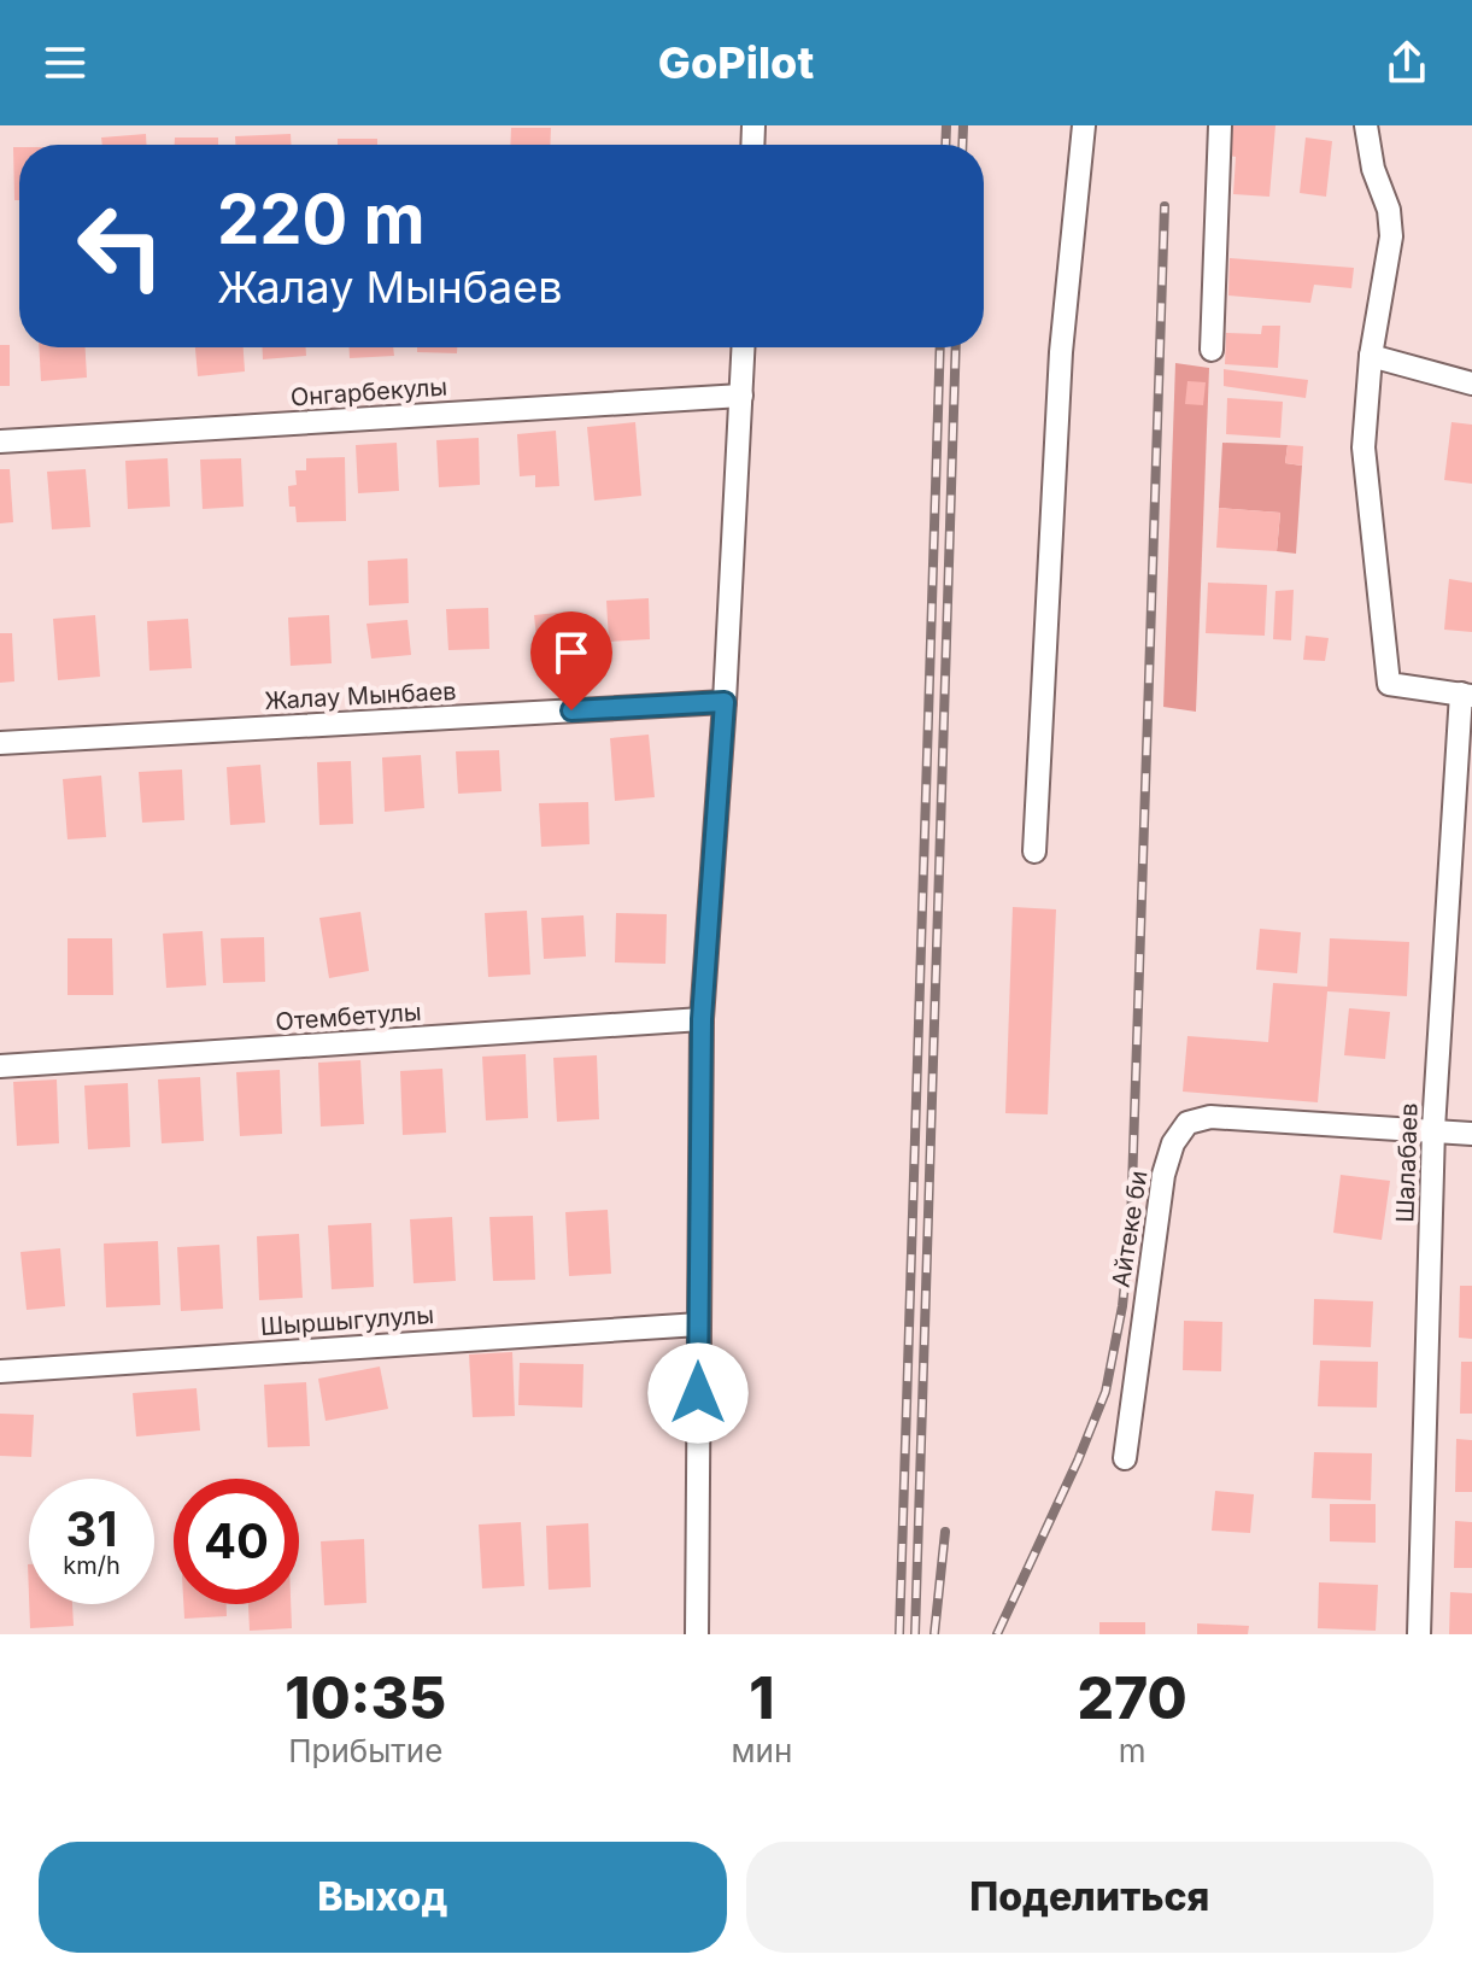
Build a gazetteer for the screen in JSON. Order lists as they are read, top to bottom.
{
  "streets": {
    "street": [
      "Онгарбекулы",
      "Жалау Мынбаев",
      "Отембетулы",
      "Шалабаев",
      "Айтеке би",
      "Шыршыгулулы"
    ]
  },
  "crossings": [
    ["Шалабаев", "Айтеке би"]
  ],
  "page": {
    "header": "GoPilot",
    "turn": ["220 m", "Жалау Мынбаев"],
    "speed": "31 km/h",
    "limit": "40",
    "eta": [
      "10:35",
      "Прибытие",
      "1",
      "мин",
      "270",
      "m"
    ],
    "buttons": ["Выход", "Поделиться"]
  }
}
